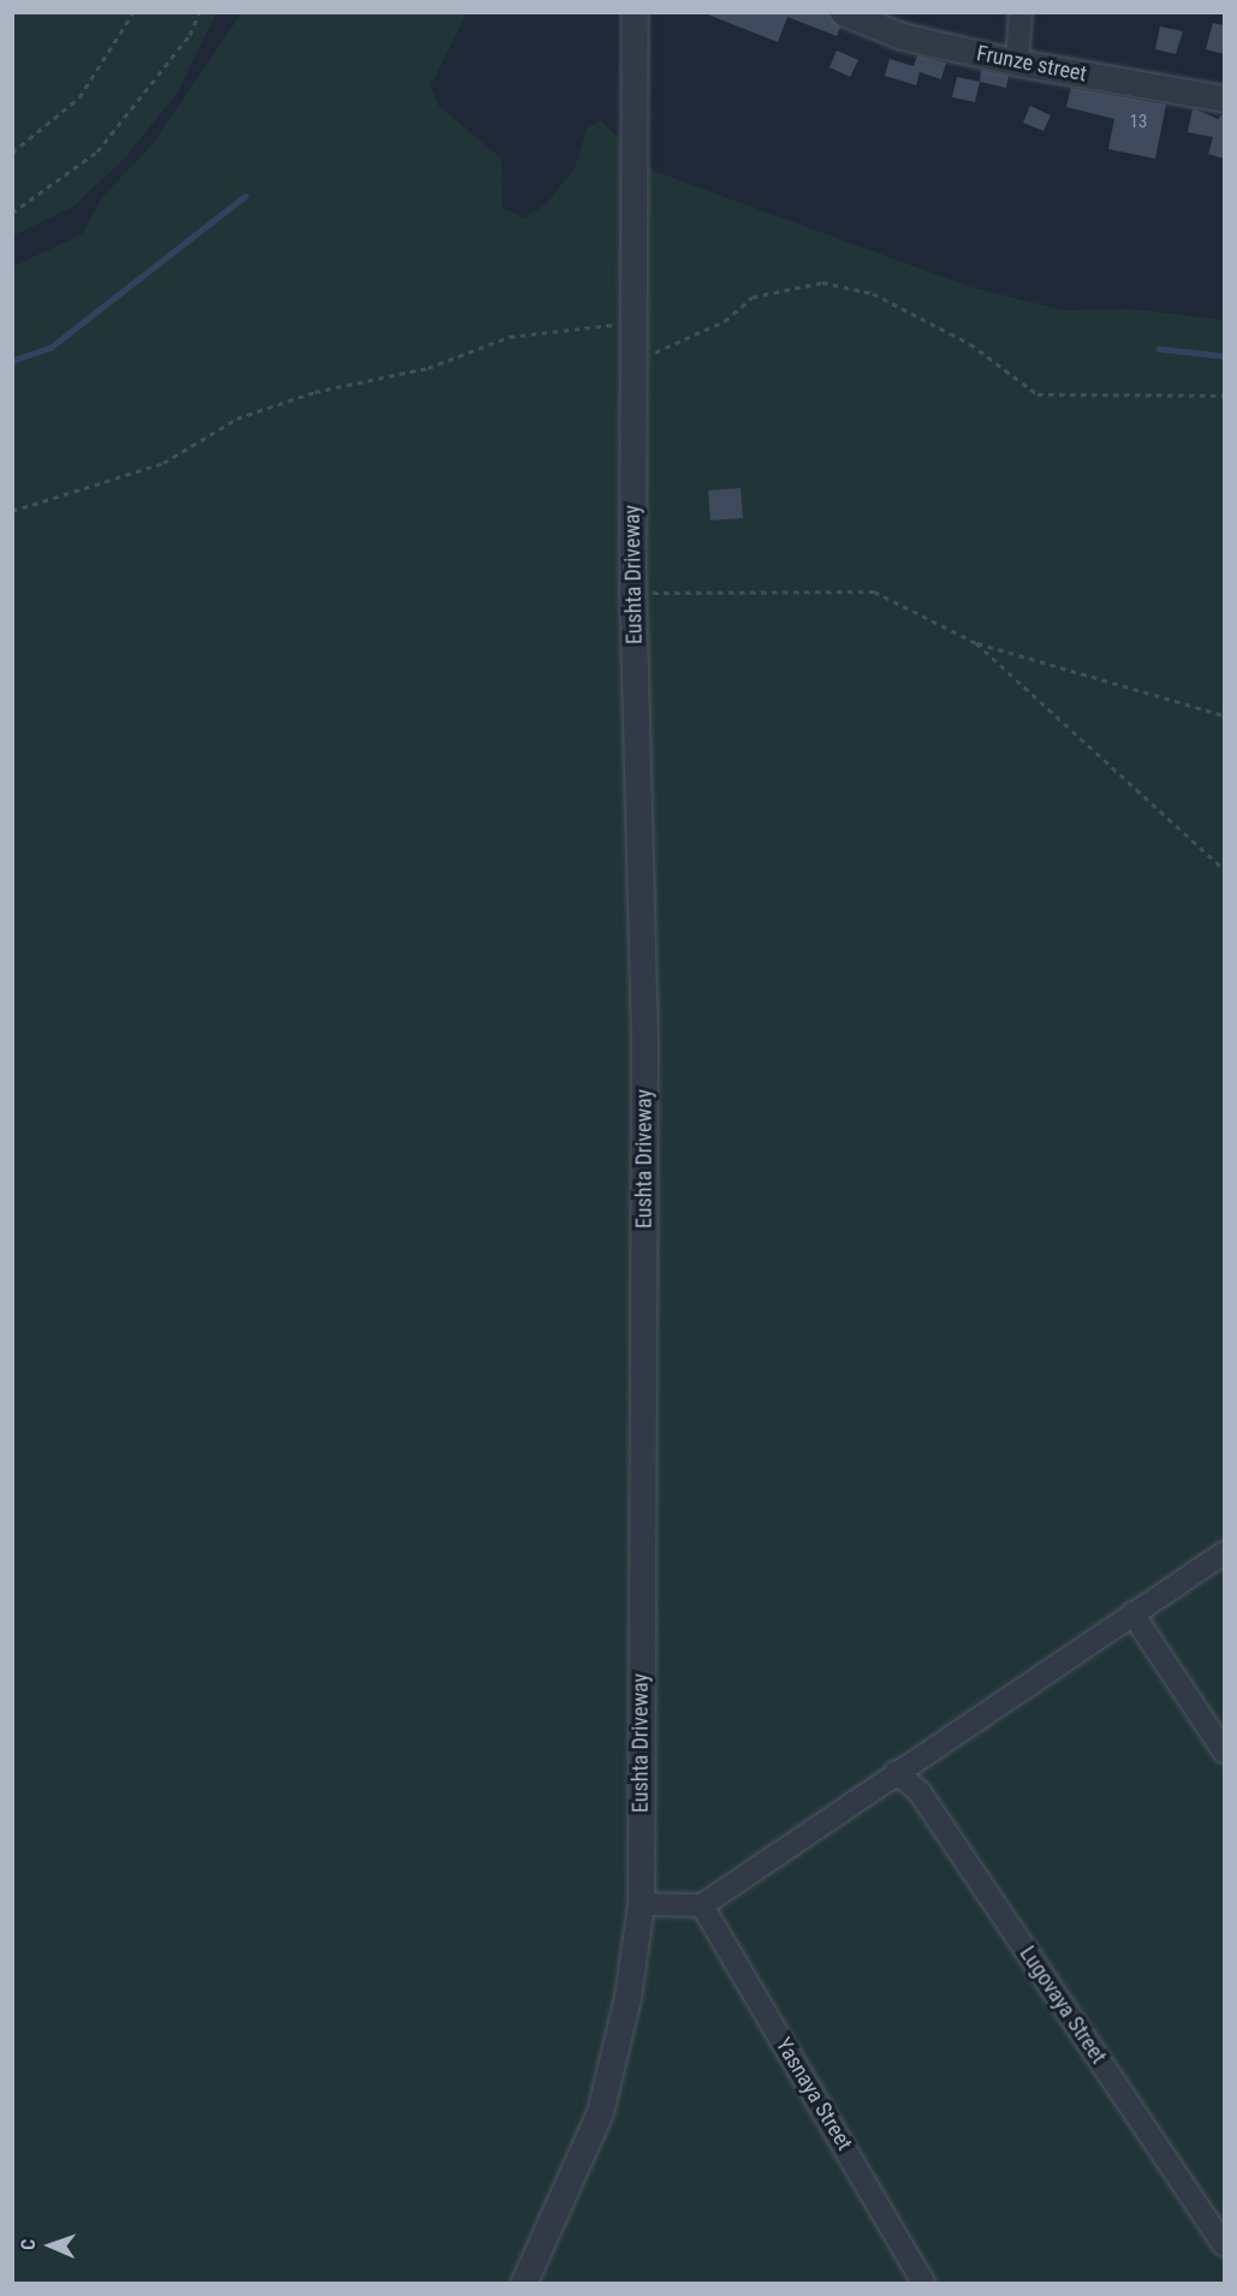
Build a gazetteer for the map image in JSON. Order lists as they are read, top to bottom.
{
  "streets": {
    "street": [
      "Frunze street",
      "Eushta Driveway",
      "Lugovaya Street",
      "Yasnaya Street"
    ]
  },
  "house_numbers": ["13"],
  "north": "left"
}
